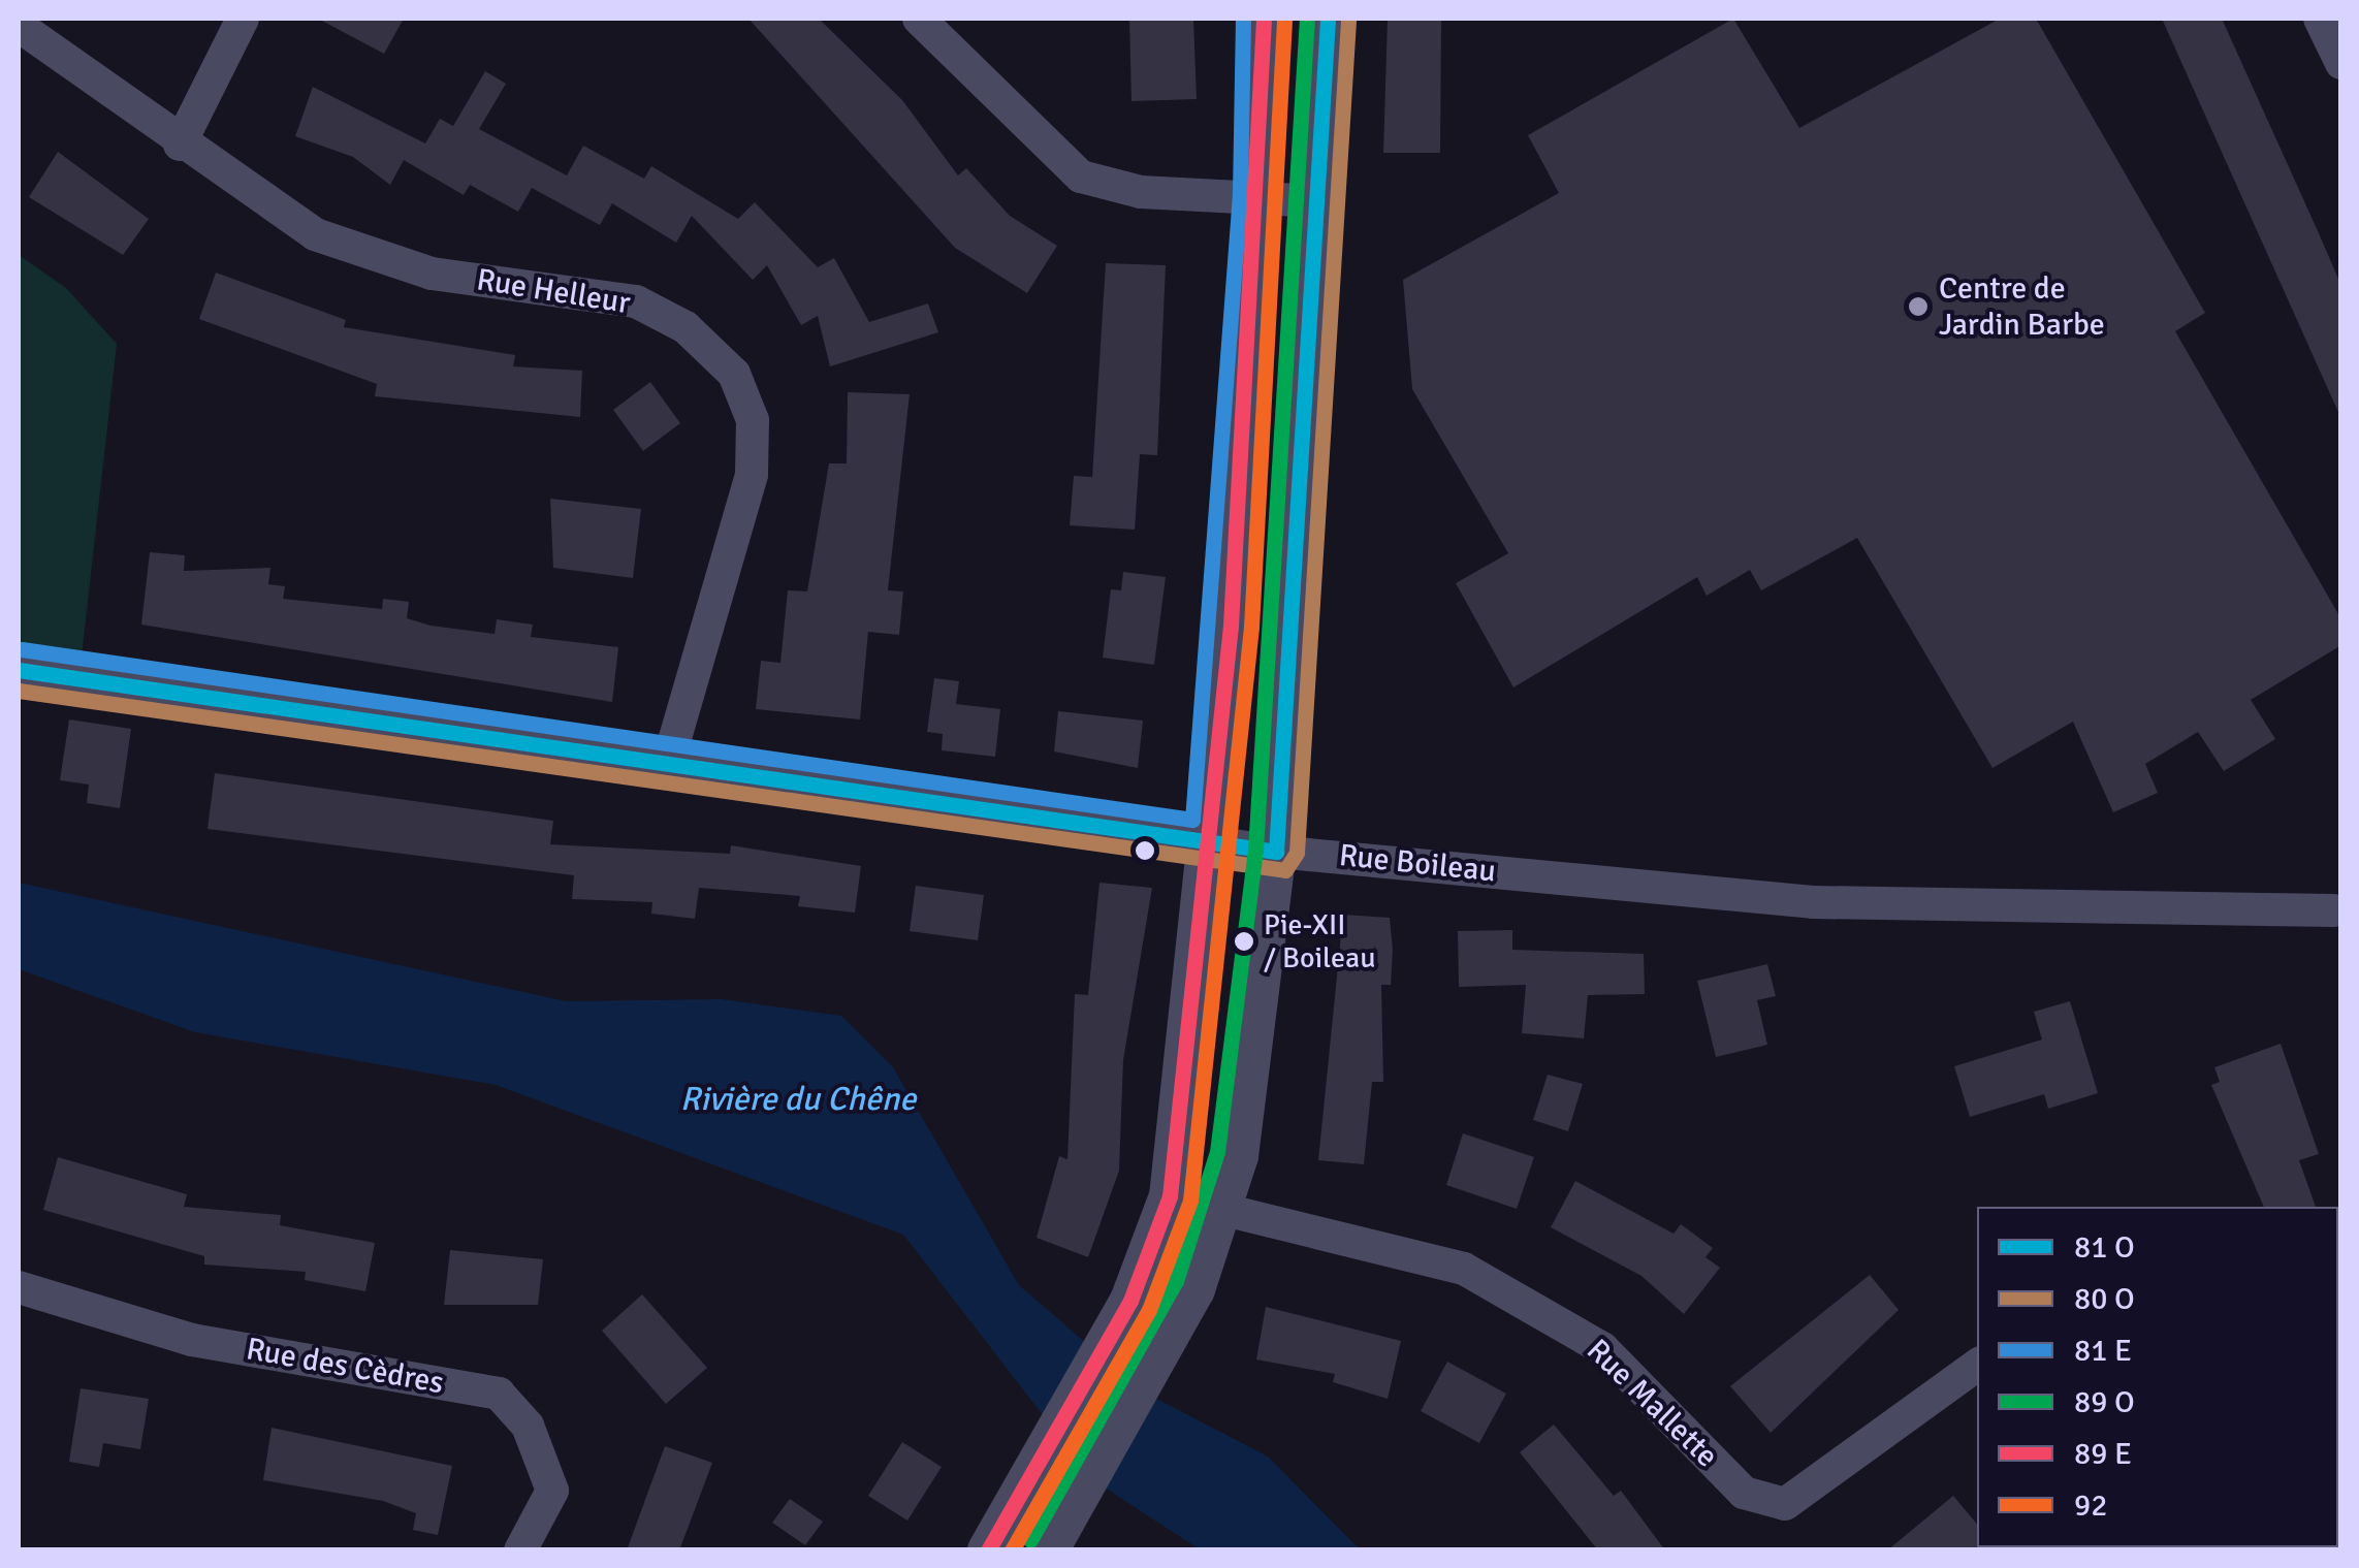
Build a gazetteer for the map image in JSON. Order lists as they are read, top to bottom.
{
  "streets": {
    "street": [
      "Rue Helleur",
      "Rue Boileau",
      "Rue des Cèdres",
      "Rue Mallette"
    ]
  },
  "crossings": [
    ["Rue Helleur", "Rue Boileau"]
  ],
  "water": ["Rivière du Chêne"],
  "places": ["Centre de Jardin Barbe", "Pie-XII / Boileau"],
  "lines": ["transit line 92"],
  "legend": [
    "81 O",
    "80 O",
    "81 E",
    "89 O",
    "89 E",
    "92"
  ]
}
